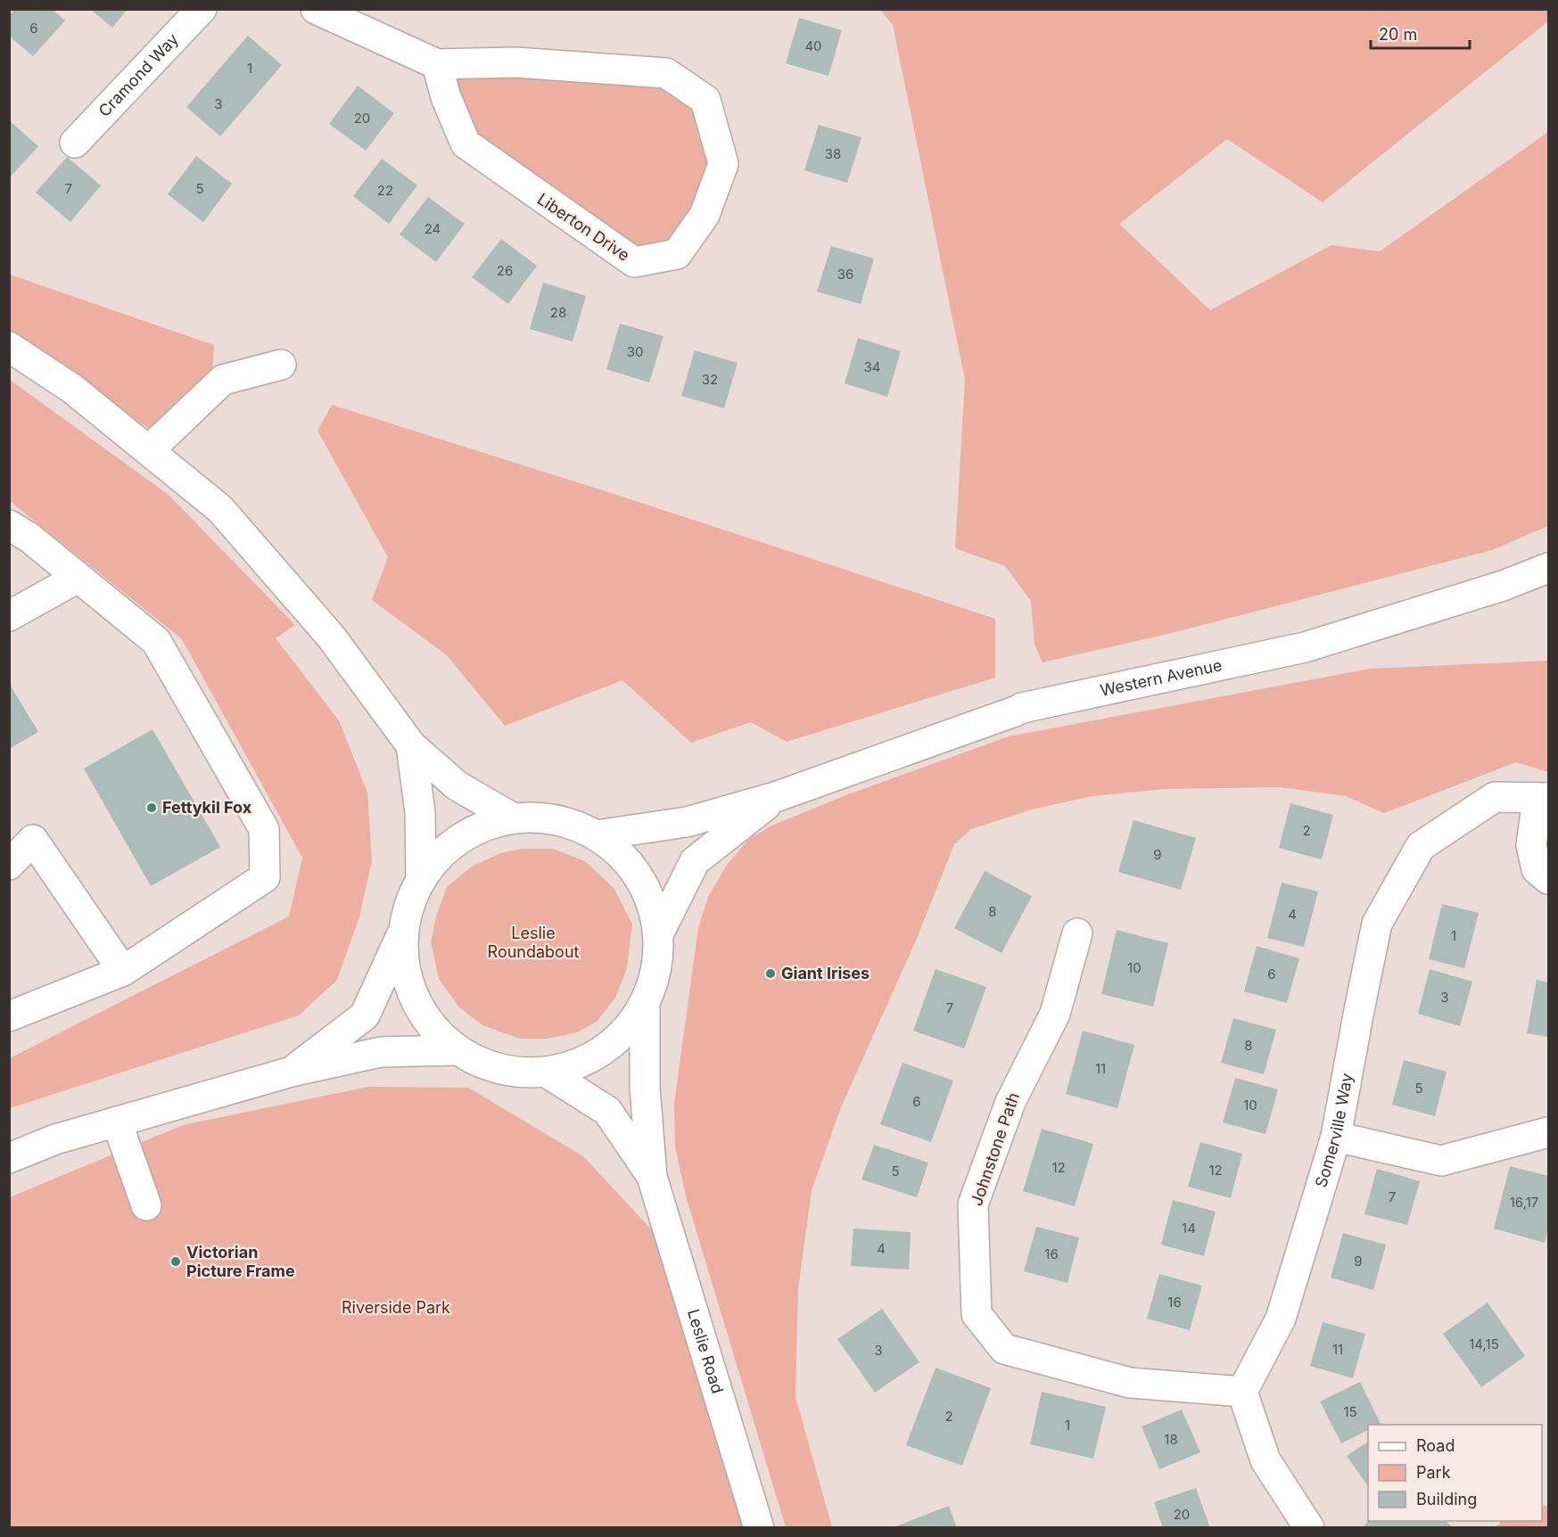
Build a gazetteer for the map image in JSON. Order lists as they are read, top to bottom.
{
  "streets": {
    "main road": [
      "Cramond Way",
      "Liberton Drive",
      "Western Avenue",
      "Somerville Way",
      "Johnstone Path",
      "Leslie Road"
    ]
  },
  "crossings": [
    ["Somerville Way", "Johnstone Path"]
  ],
  "parks": ["Leslie Roundabout", "Riverside Park"],
  "places": ["Fettykil Fox", "Giant Irises", "Victorian Picture Frame"],
  "house_numbers": [
    "6",
    "40",
    "1",
    "3",
    "20",
    "38",
    "7",
    "5",
    "22",
    "24",
    "26",
    "36",
    "28",
    "30",
    "34",
    "32",
    "2",
    "9",
    "8",
    "4",
    "1",
    "10",
    "6",
    "3",
    "7",
    "8",
    "11",
    "5",
    "6",
    "10",
    "12",
    "12",
    "5",
    "7",
    "16,17",
    "14",
    "4",
    "16",
    "9",
    "16",
    "14,15",
    "11",
    "3",
    "15",
    "2",
    "1",
    "18",
    "20"
  ],
  "legend": ["Road", "Park", "Building"],
  "scale_bar": "20 m"
}
